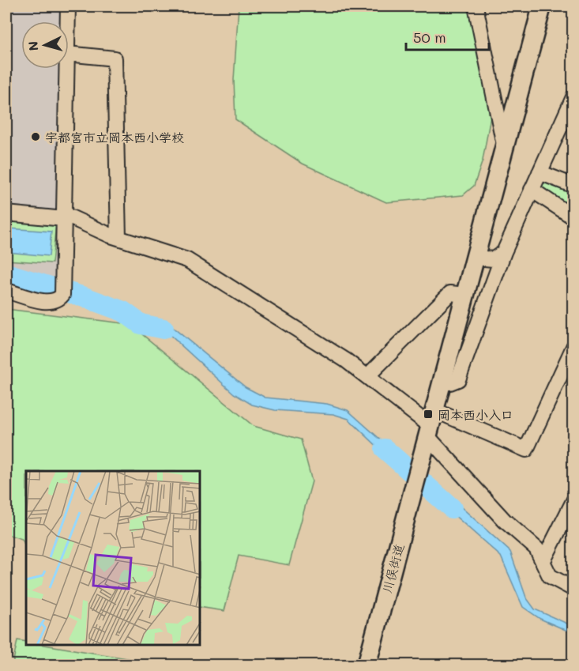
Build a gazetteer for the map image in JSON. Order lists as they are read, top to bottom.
{
  "streets": {
    "main road": ["川俣街道"]
  },
  "places": {
    "other": ["宇都宮市立岡本西小学校"],
    "transit": ["岡本西小入口"]
  },
  "scale_bar": "50 m",
  "north": "left"
}
